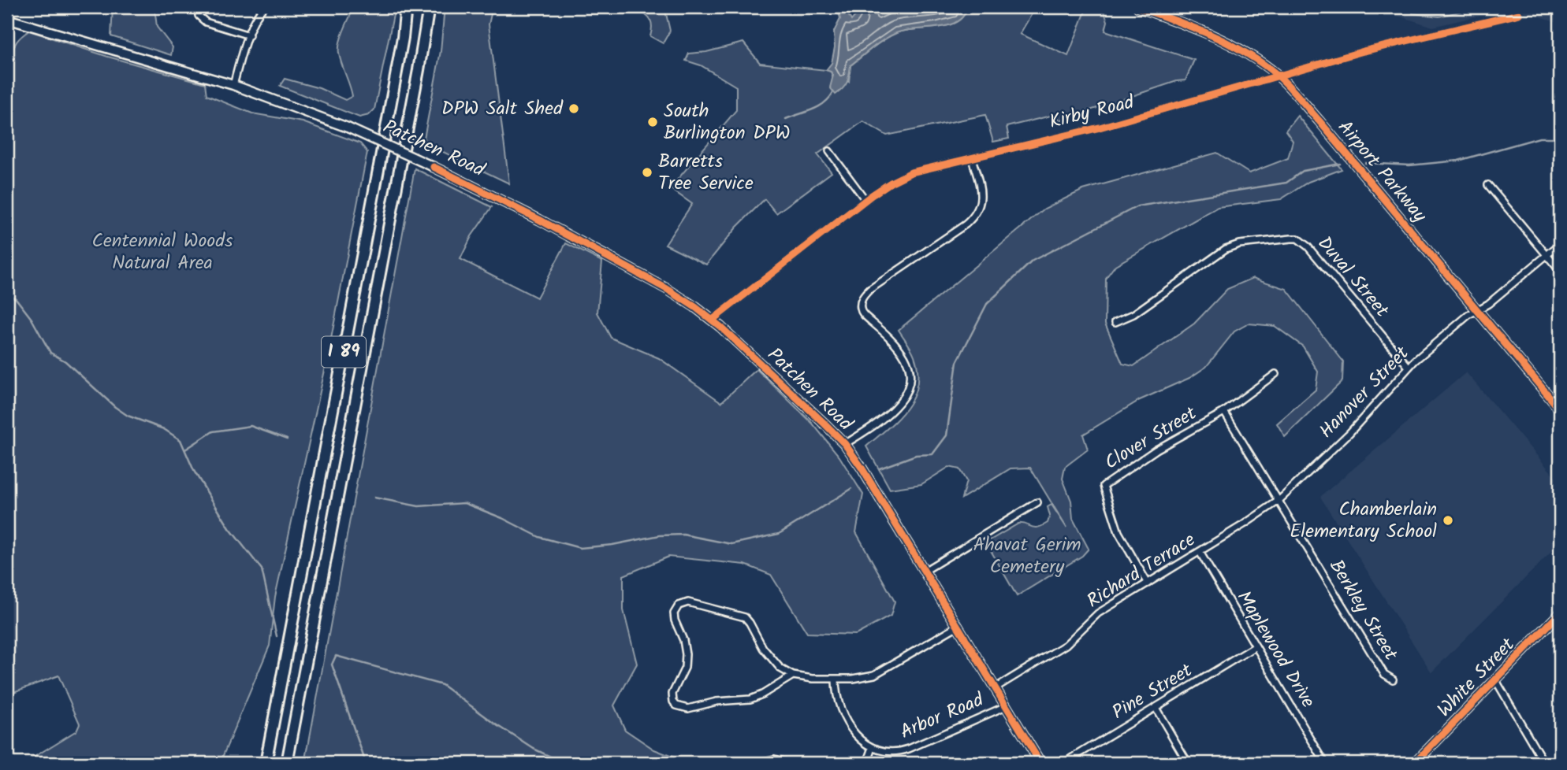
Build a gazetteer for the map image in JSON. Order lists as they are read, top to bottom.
{
  "streets": {
    "highway": ["I 89"],
    "street": [
      "Kirby Road",
      "Patchen Road",
      "Airport Parkway",
      "Duval Street",
      "Hanover Street",
      "Clover Street",
      "Richard Terrace",
      "Berkley Street",
      "Maplewood Drive",
      "White Street",
      "Pine Street",
      "Arbor Road"
    ]
  },
  "crossings": [
    ["Kirby Road", "Patchen Road"],
    ["Kirby Road", "Airport Parkway"],
    ["Patchen Road", "Richard Terrace"],
    ["Patchen Road", "Arbor Road"],
    ["Airport Parkway", "Hanover Street"],
    ["Duval Street", "Hanover Street"],
    ["Hanover Street", "Richard Terrace"],
    ["Hanover Street", "Berkley Street"],
    ["Clover Street", "Richard Terrace"],
    ["Clover Street", "Berkley Street"],
    ["Richard Terrace", "Berkley Street"],
    ["Richard Terrace", "Maplewood Drive"],
    ["Maplewood Drive", "Pine Street"]
  ],
  "parks": ["Centennial Woods Natural Area", "Ahavat Gerim Cemetery"],
  "places": [
    "DPW Salt Shed",
    "South Burlington DPW",
    "Barretts Tree Service",
    "Chamberlain Elementary School"
  ]
}
